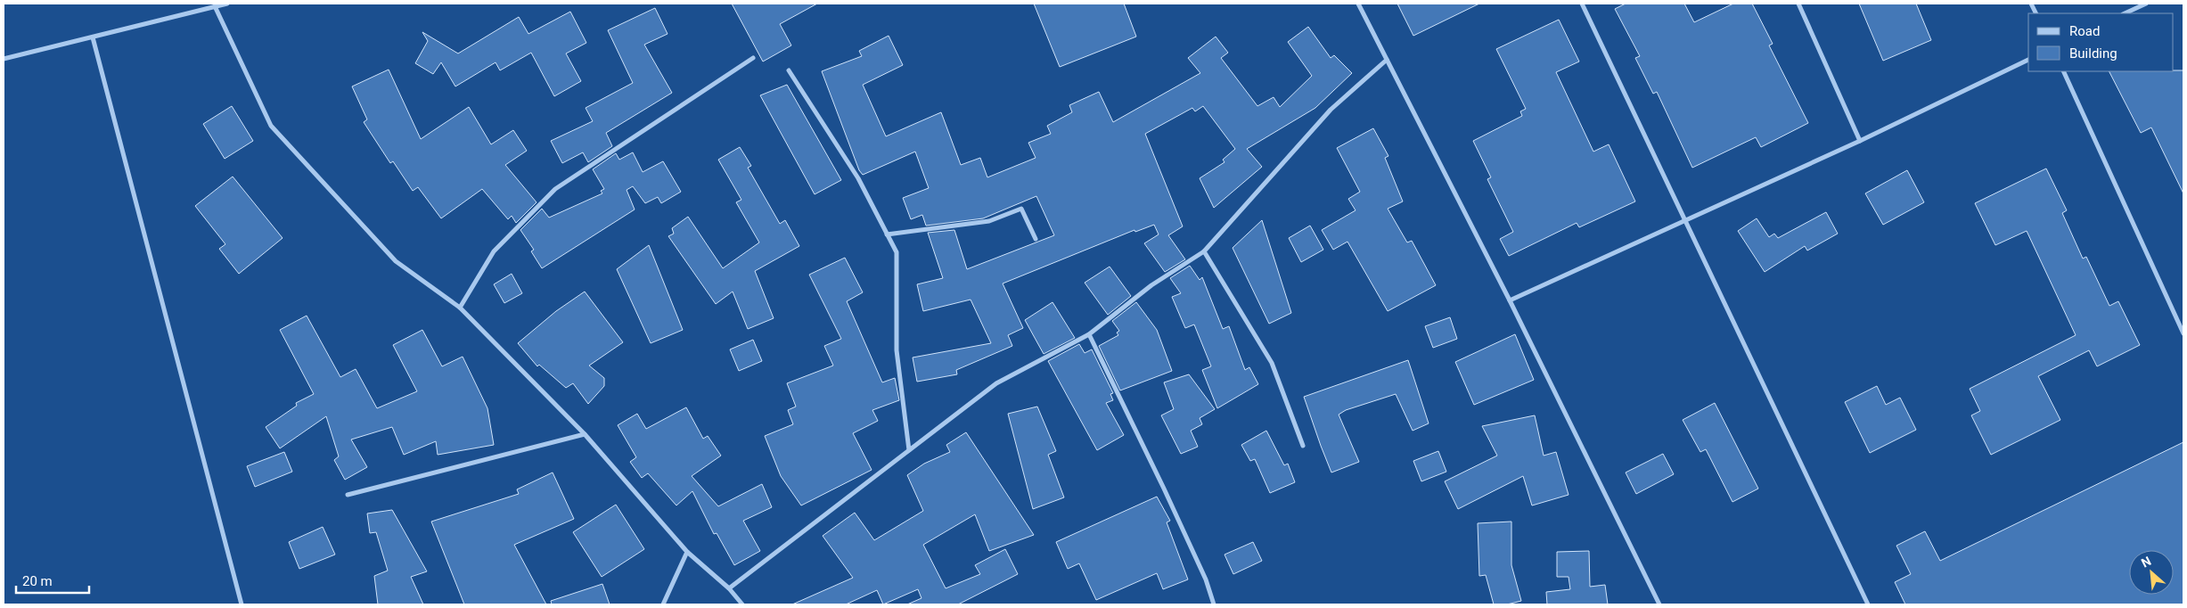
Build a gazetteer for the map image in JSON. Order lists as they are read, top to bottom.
{
  "legend": ["Road", "Building"],
  "scale_bar": "20 m",
  "north": "top left"
}
